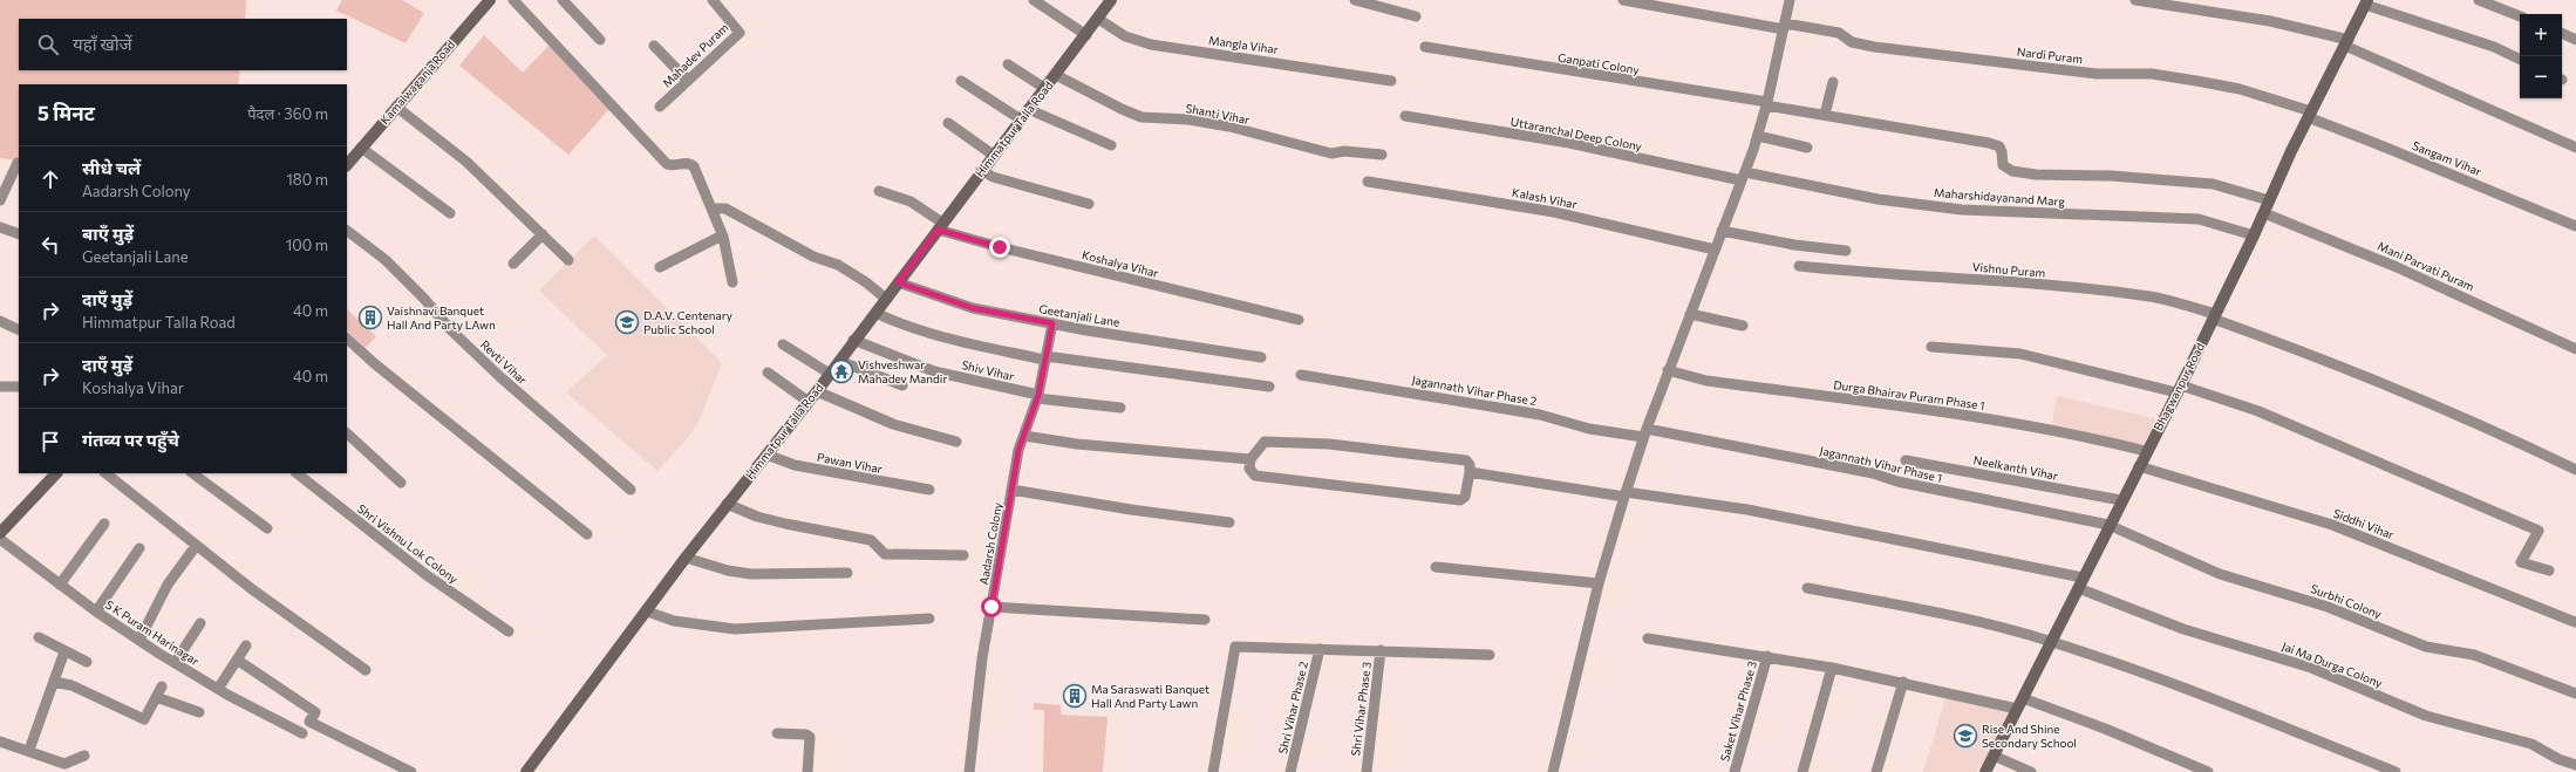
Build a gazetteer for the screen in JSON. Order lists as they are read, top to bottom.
{
  "streets": {
    "street": [
      "Mangla Vihar",
      "Mahadev Puram",
      "Nardi Puram",
      "Ganpati Colony",
      "Kamalwaganja Road",
      "Shanti Vihar",
      "Himmatpur Talla Road",
      "Uttaranchal Deep Colony",
      "Sangam Vihar",
      "Maharshidayanand Marg",
      "Kalash Vihar",
      "Koshalya Vihar",
      "Mani Parvati Puram",
      "Vishnu Puram",
      "Geetanjali Lane",
      "Revti Vihar",
      "Shiv Vihar",
      "Bhagwanpur Road",
      "Jagannath Vihar Phase 2",
      "Durga Bhairav Puram Phase 1",
      "Pawan Vihar",
      "Jagannath Vihar Phase 1",
      "Neelkanth Vihar",
      "Siddhi Vihar",
      "Shri Vishnu Lok Colony",
      "Aadarsh Colony",
      "Surbhi Colony",
      "S K Puram Harinagar",
      "Jai Ma Durga Colony",
      "Shri Vihar Phase 2",
      "Shri Vihar Phase 3",
      "Saket Vihar Phase 3"
    ]
  },
  "crossings": [
    ["Mangla Vihar", "Himmatpur Talla Road"],
    ["Nardi Puram", "Sangam Vihar"],
    ["Nardi Puram", "Bhagwanpur Road"],
    ["Ganpati Colony", "Bhagwanpur Road"],
    ["Shanti Vihar", "Himmatpur Talla Road"],
    ["Himmatpur Talla Road", "Koshalya Vihar"],
    ["Himmatpur Talla Road", "Geetanjali Lane"],
    ["Himmatpur Talla Road", "Shiv Vihar"],
    ["Himmatpur Talla Road", "Pawan Vihar"],
    ["Uttaranchal Deep Colony", "Maharshidayanand Marg"],
    ["Sangam Vihar", "Bhagwanpur Road"],
    ["Maharshidayanand Marg", "Bhagwanpur Road"],
    ["Mani Parvati Puram", "Bhagwanpur Road"],
    ["Vishnu Puram", "Bhagwanpur Road"],
    ["Geetanjali Lane", "Aadarsh Colony"],
    ["Shiv Vihar", "Aadarsh Colony"],
    ["Bhagwanpur Road", "Durga Bhairav Puram Phase 1"],
    ["Bhagwanpur Road", "Jagannath Vihar Phase 1"],
    ["Bhagwanpur Road", "Neelkanth Vihar"],
    ["Bhagwanpur Road", "Siddhi Vihar"],
    ["Bhagwanpur Road", "Surbhi Colony"],
    ["Bhagwanpur Road", "Jai Ma Durga Colony"],
    ["Jagannath Vihar Phase 2", "Jagannath Vihar Phase 1"],
    ["Jagannath Vihar Phase 1", "Surbhi Colony"]
  ],
  "places": {
    "building": ["Vaishnavi Banquet Hall And Party LAwn", "Ma Saraswati Banquet Hall And Party Lawn"],
    "school or university": ["D.A.V. Centenary Public School", "Rise And Shine Secondary School"],
    "temple": ["Vishveshwar Mahadev Mandir"]
  },
  "page": {
    "map_buttons": ["+", "−"],
    "search": "यहाँ खोजें",
    "heading": ["5 मिनट", "पैदल · 360 m"],
    "list": [
      ["सीधे चलें", "Aadarsh Colony", "180 m"],
      ["बाएँ मुड़ें", "Geetanjali Lane", "100 m"],
      ["दाएँ मुड़ें", "Himmatpur Talla Road", "40 m"],
      ["दाएँ मुड़ें", "Koshalya Vihar", "40 m"],
      "गंतव्य पर पहुँचे"
    ]
  }
}
